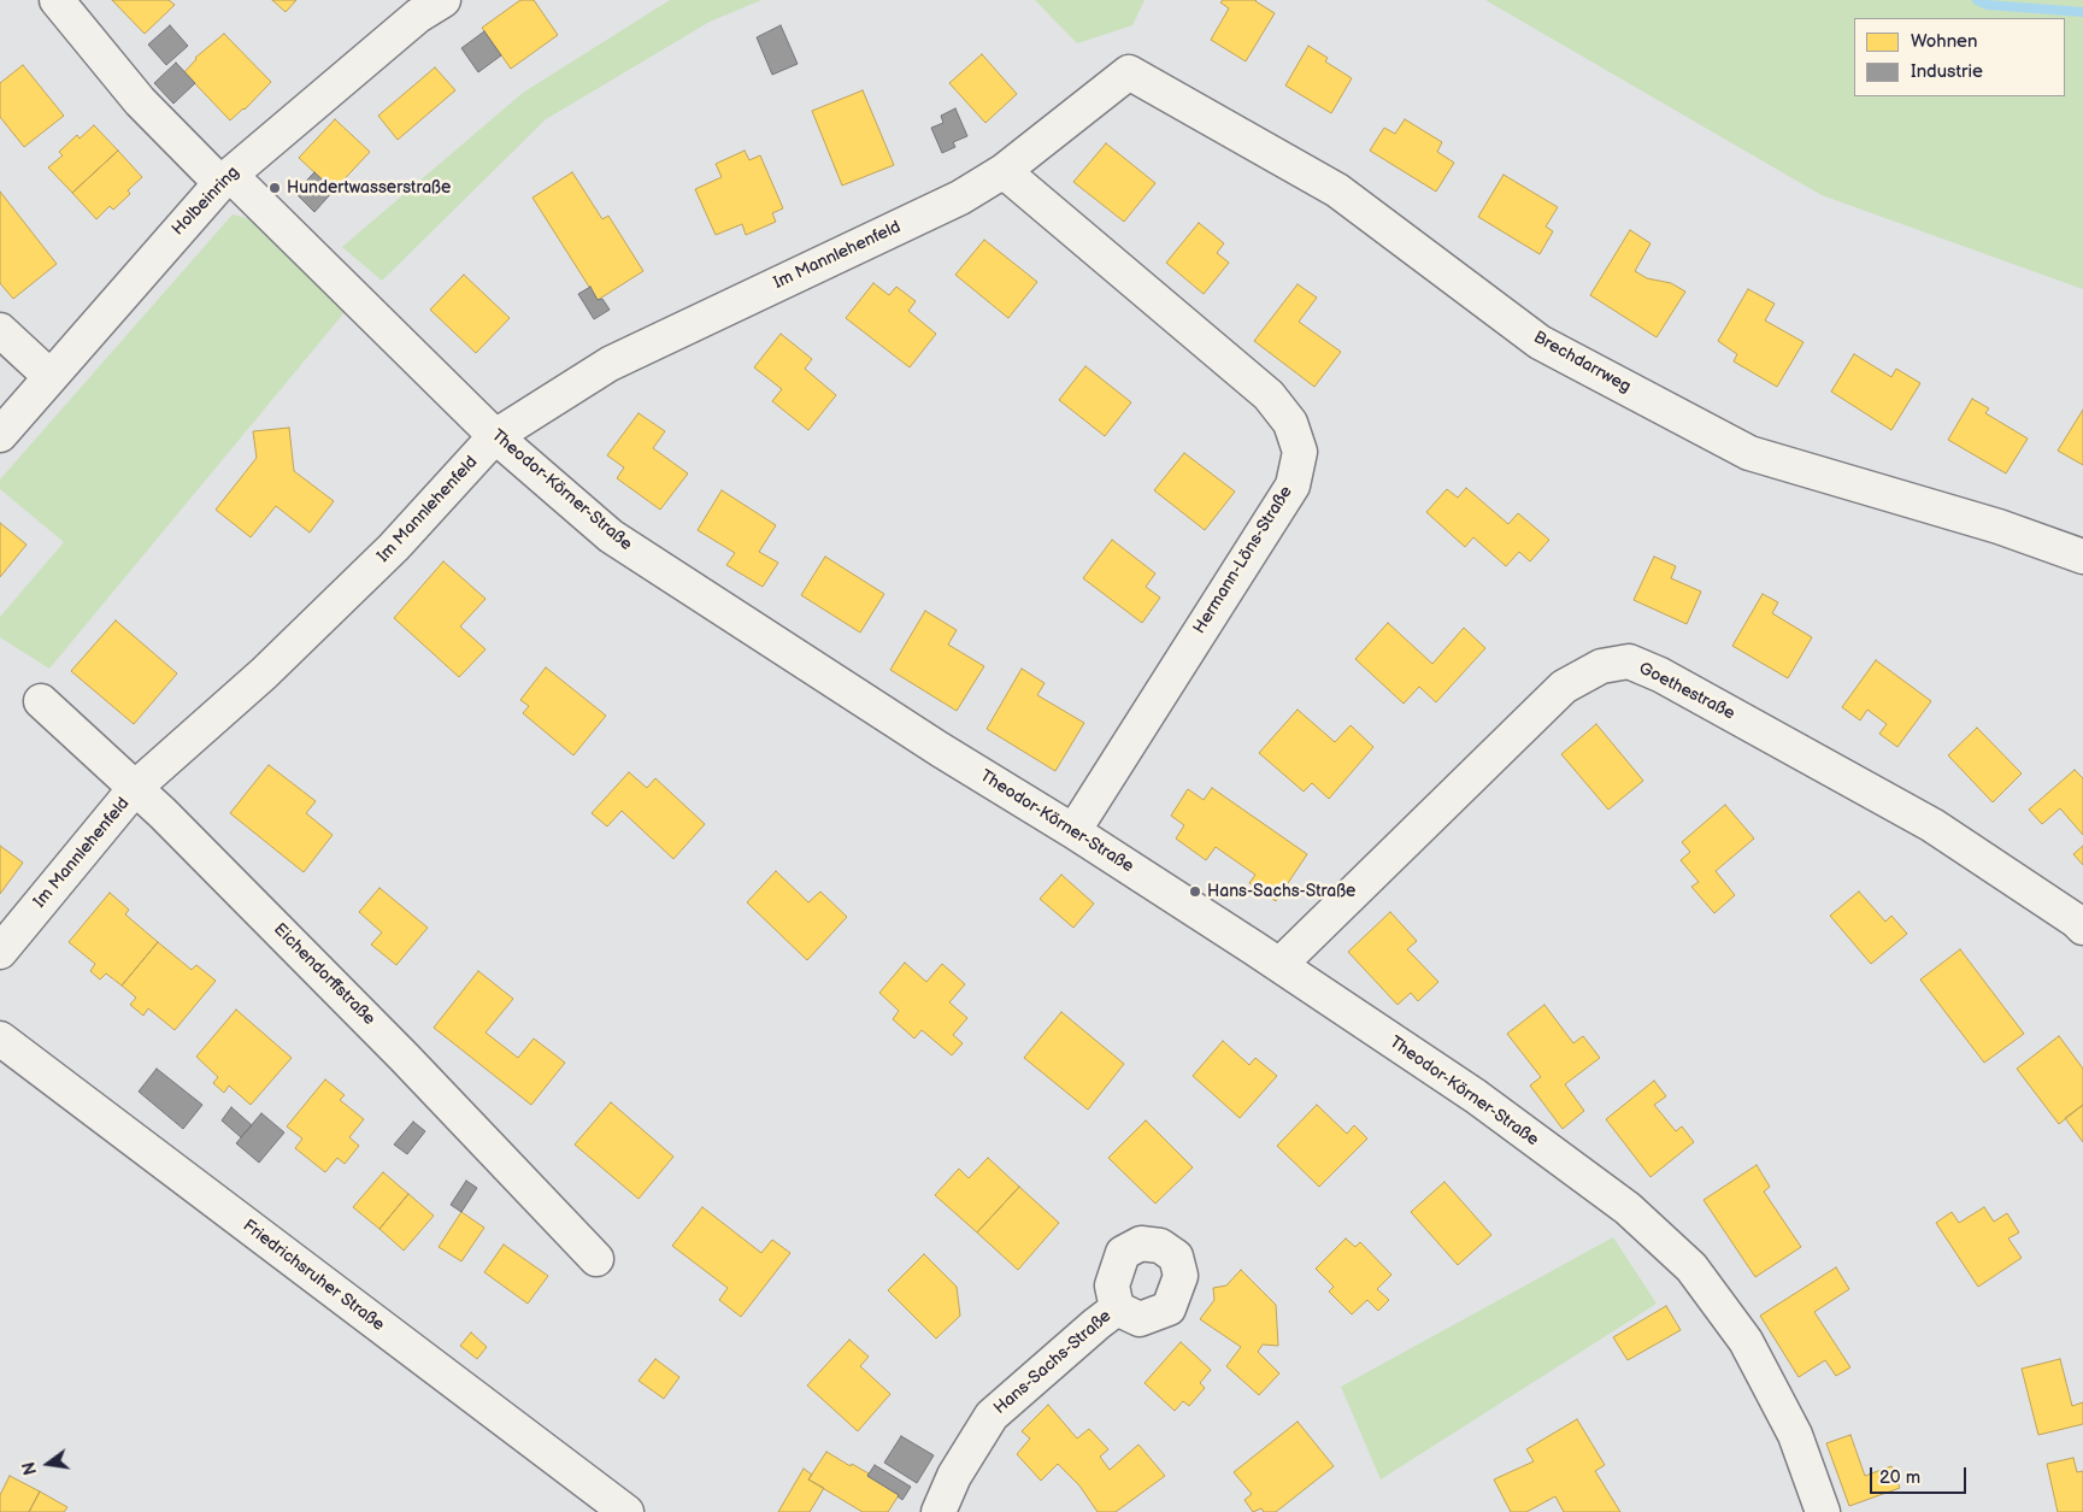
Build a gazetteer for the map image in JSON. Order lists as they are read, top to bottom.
{
  "streets": {
    "street": [
      "Holbeinring",
      "Im Mannlehenfeld",
      "Brechdarrweg",
      "Theodor-Körner-Straße",
      "Hermann-Löns-Straße",
      "Goethestraße",
      "Eichendorffstraße",
      "Friedrichsruher Straße",
      "Hans-Sachs-Straße"
    ]
  },
  "crossings": [
    ["Holbeinring", "Theodor-Körner-Straße"],
    ["Im Mannlehenfeld", "Brechdarrweg"],
    ["Im Mannlehenfeld", "Theodor-Körner-Straße"],
    ["Im Mannlehenfeld", "Hermann-Löns-Straße"],
    ["Im Mannlehenfeld", "Eichendorffstraße"],
    ["Theodor-Körner-Straße", "Hermann-Löns-Straße"],
    ["Theodor-Körner-Straße", "Goethestraße"]
  ],
  "places": ["Hundertwasserstraße", "Hans-Sachs-Straße"],
  "legend": ["Wohnen", "Industrie"],
  "scale_bar": "20 m",
  "north": "left"
}
